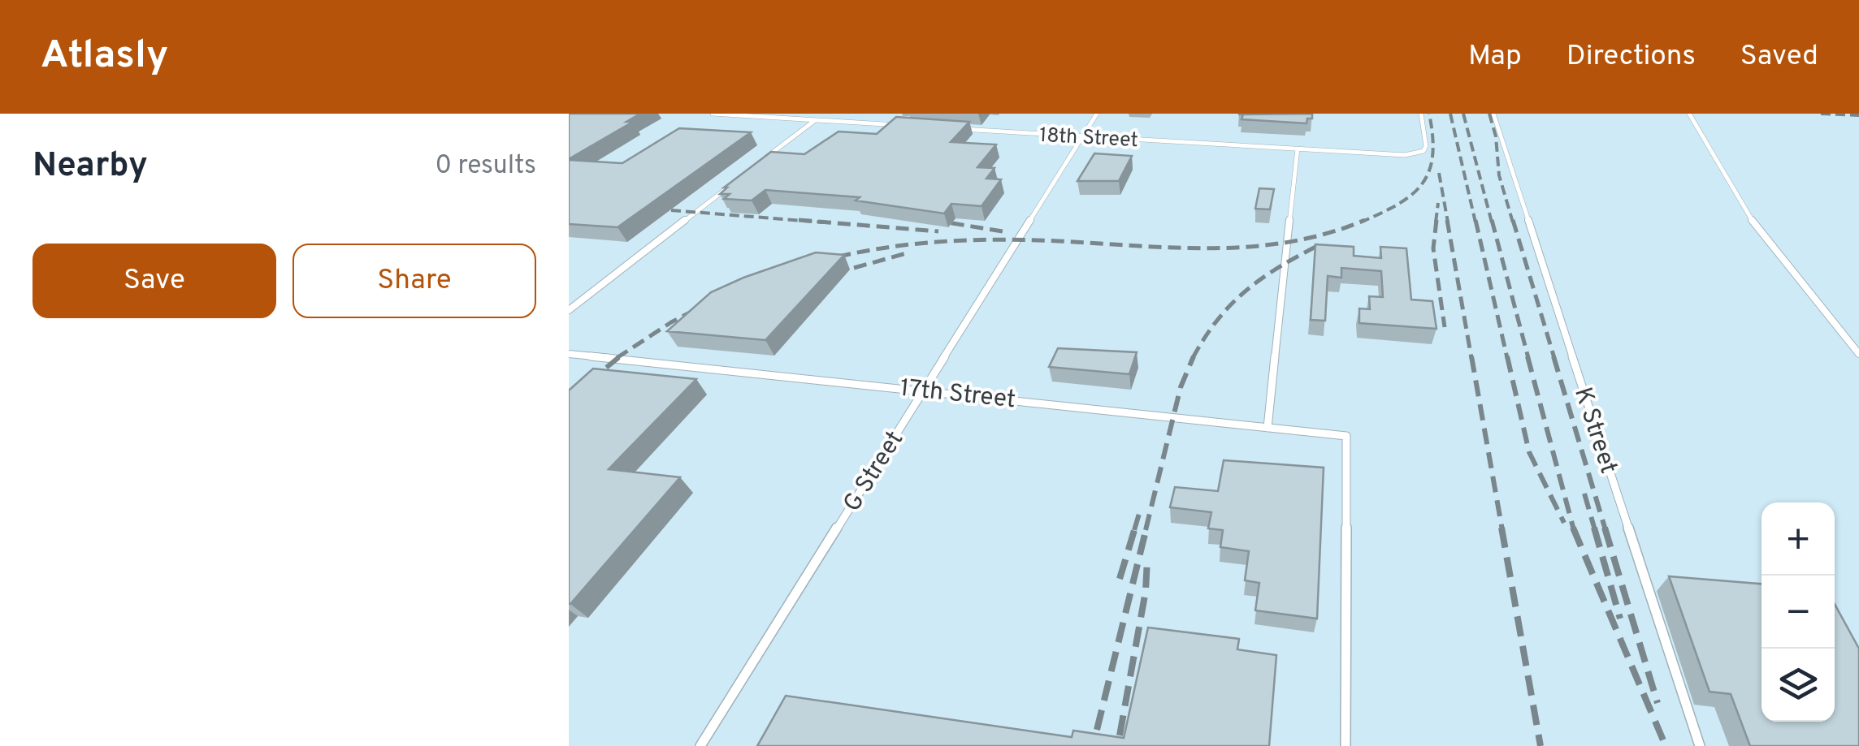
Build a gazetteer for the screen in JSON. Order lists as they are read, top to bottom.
{
  "streets": {
    "lane": [
      "18th Street",
      "17th Street",
      "K Street",
      "G Street"
    ]
  },
  "crossings": [
    ["18th Street", "G Street"],
    ["17th Street", "G Street"]
  ],
  "page": {
    "header": "Atlasly",
    "nav": ["Map", "Directions", "Saved"],
    "heading": ["Nearby", "0 results"],
    "buttons": ["Save", "Share"],
    "map_buttons": ["+", "−"]
  }
}
